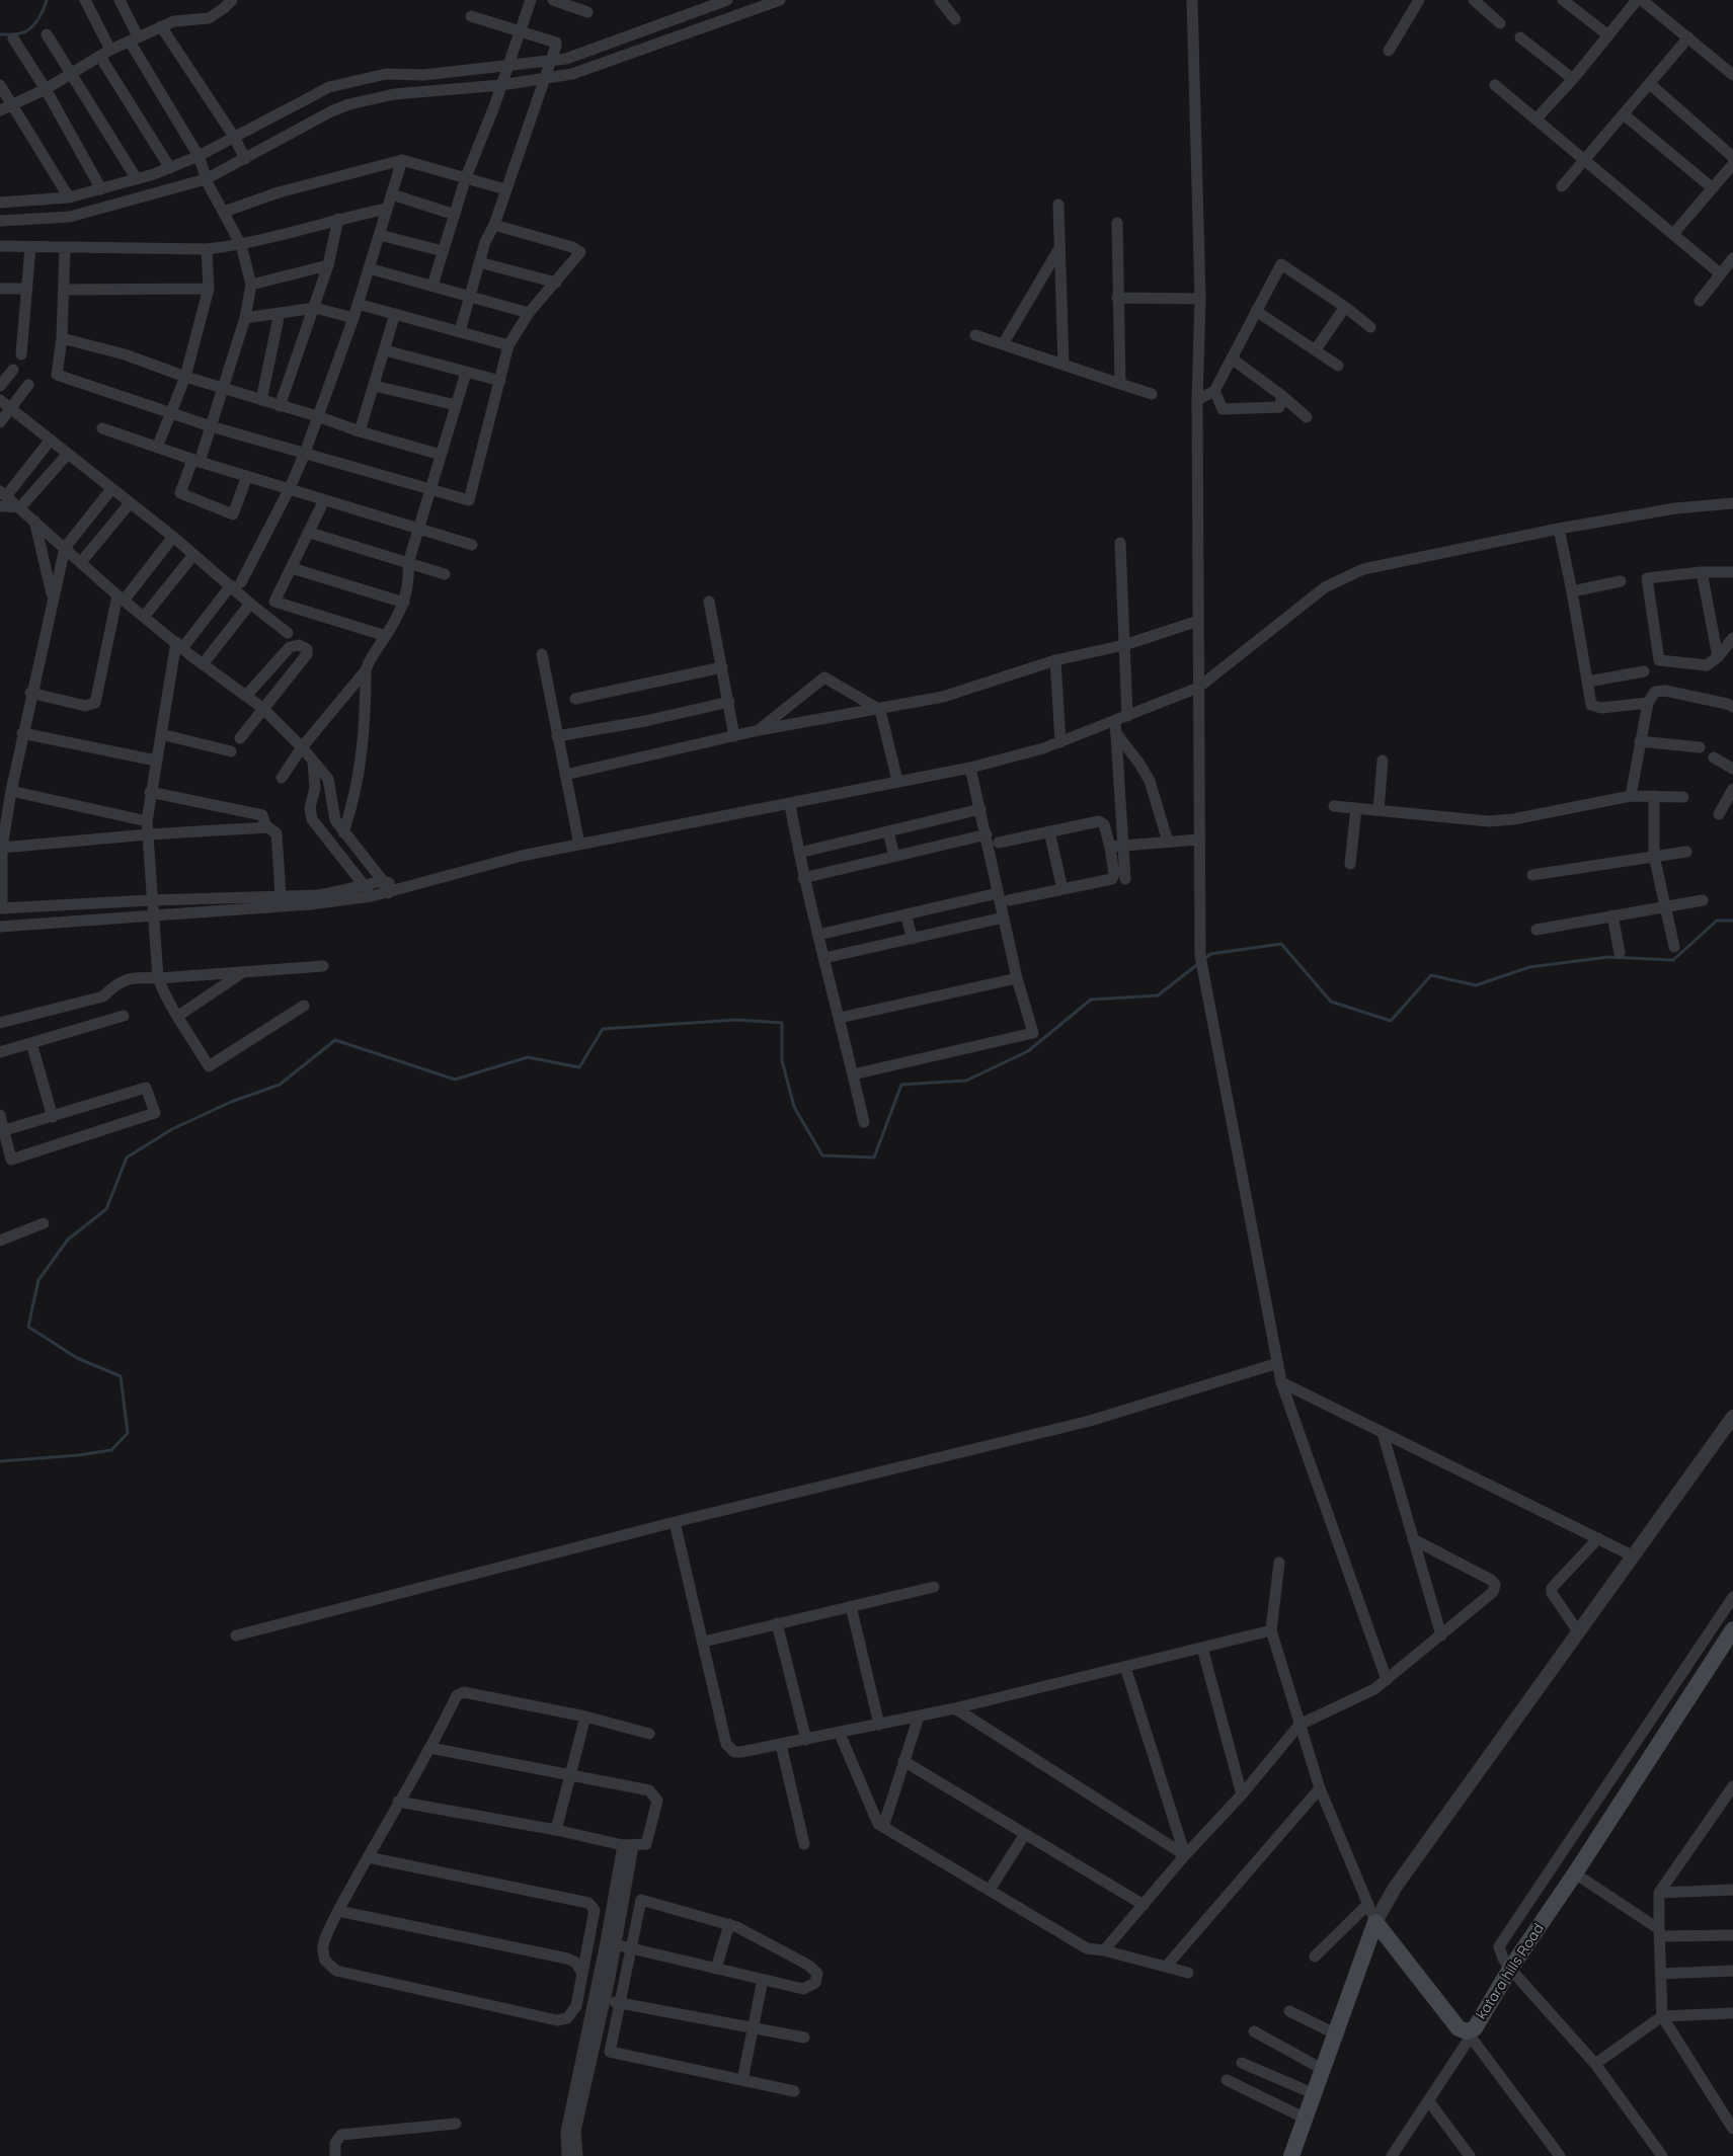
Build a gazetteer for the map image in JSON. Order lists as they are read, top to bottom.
{
  "streets": {
    "main road": ["katara hills Road"]
  }
}
